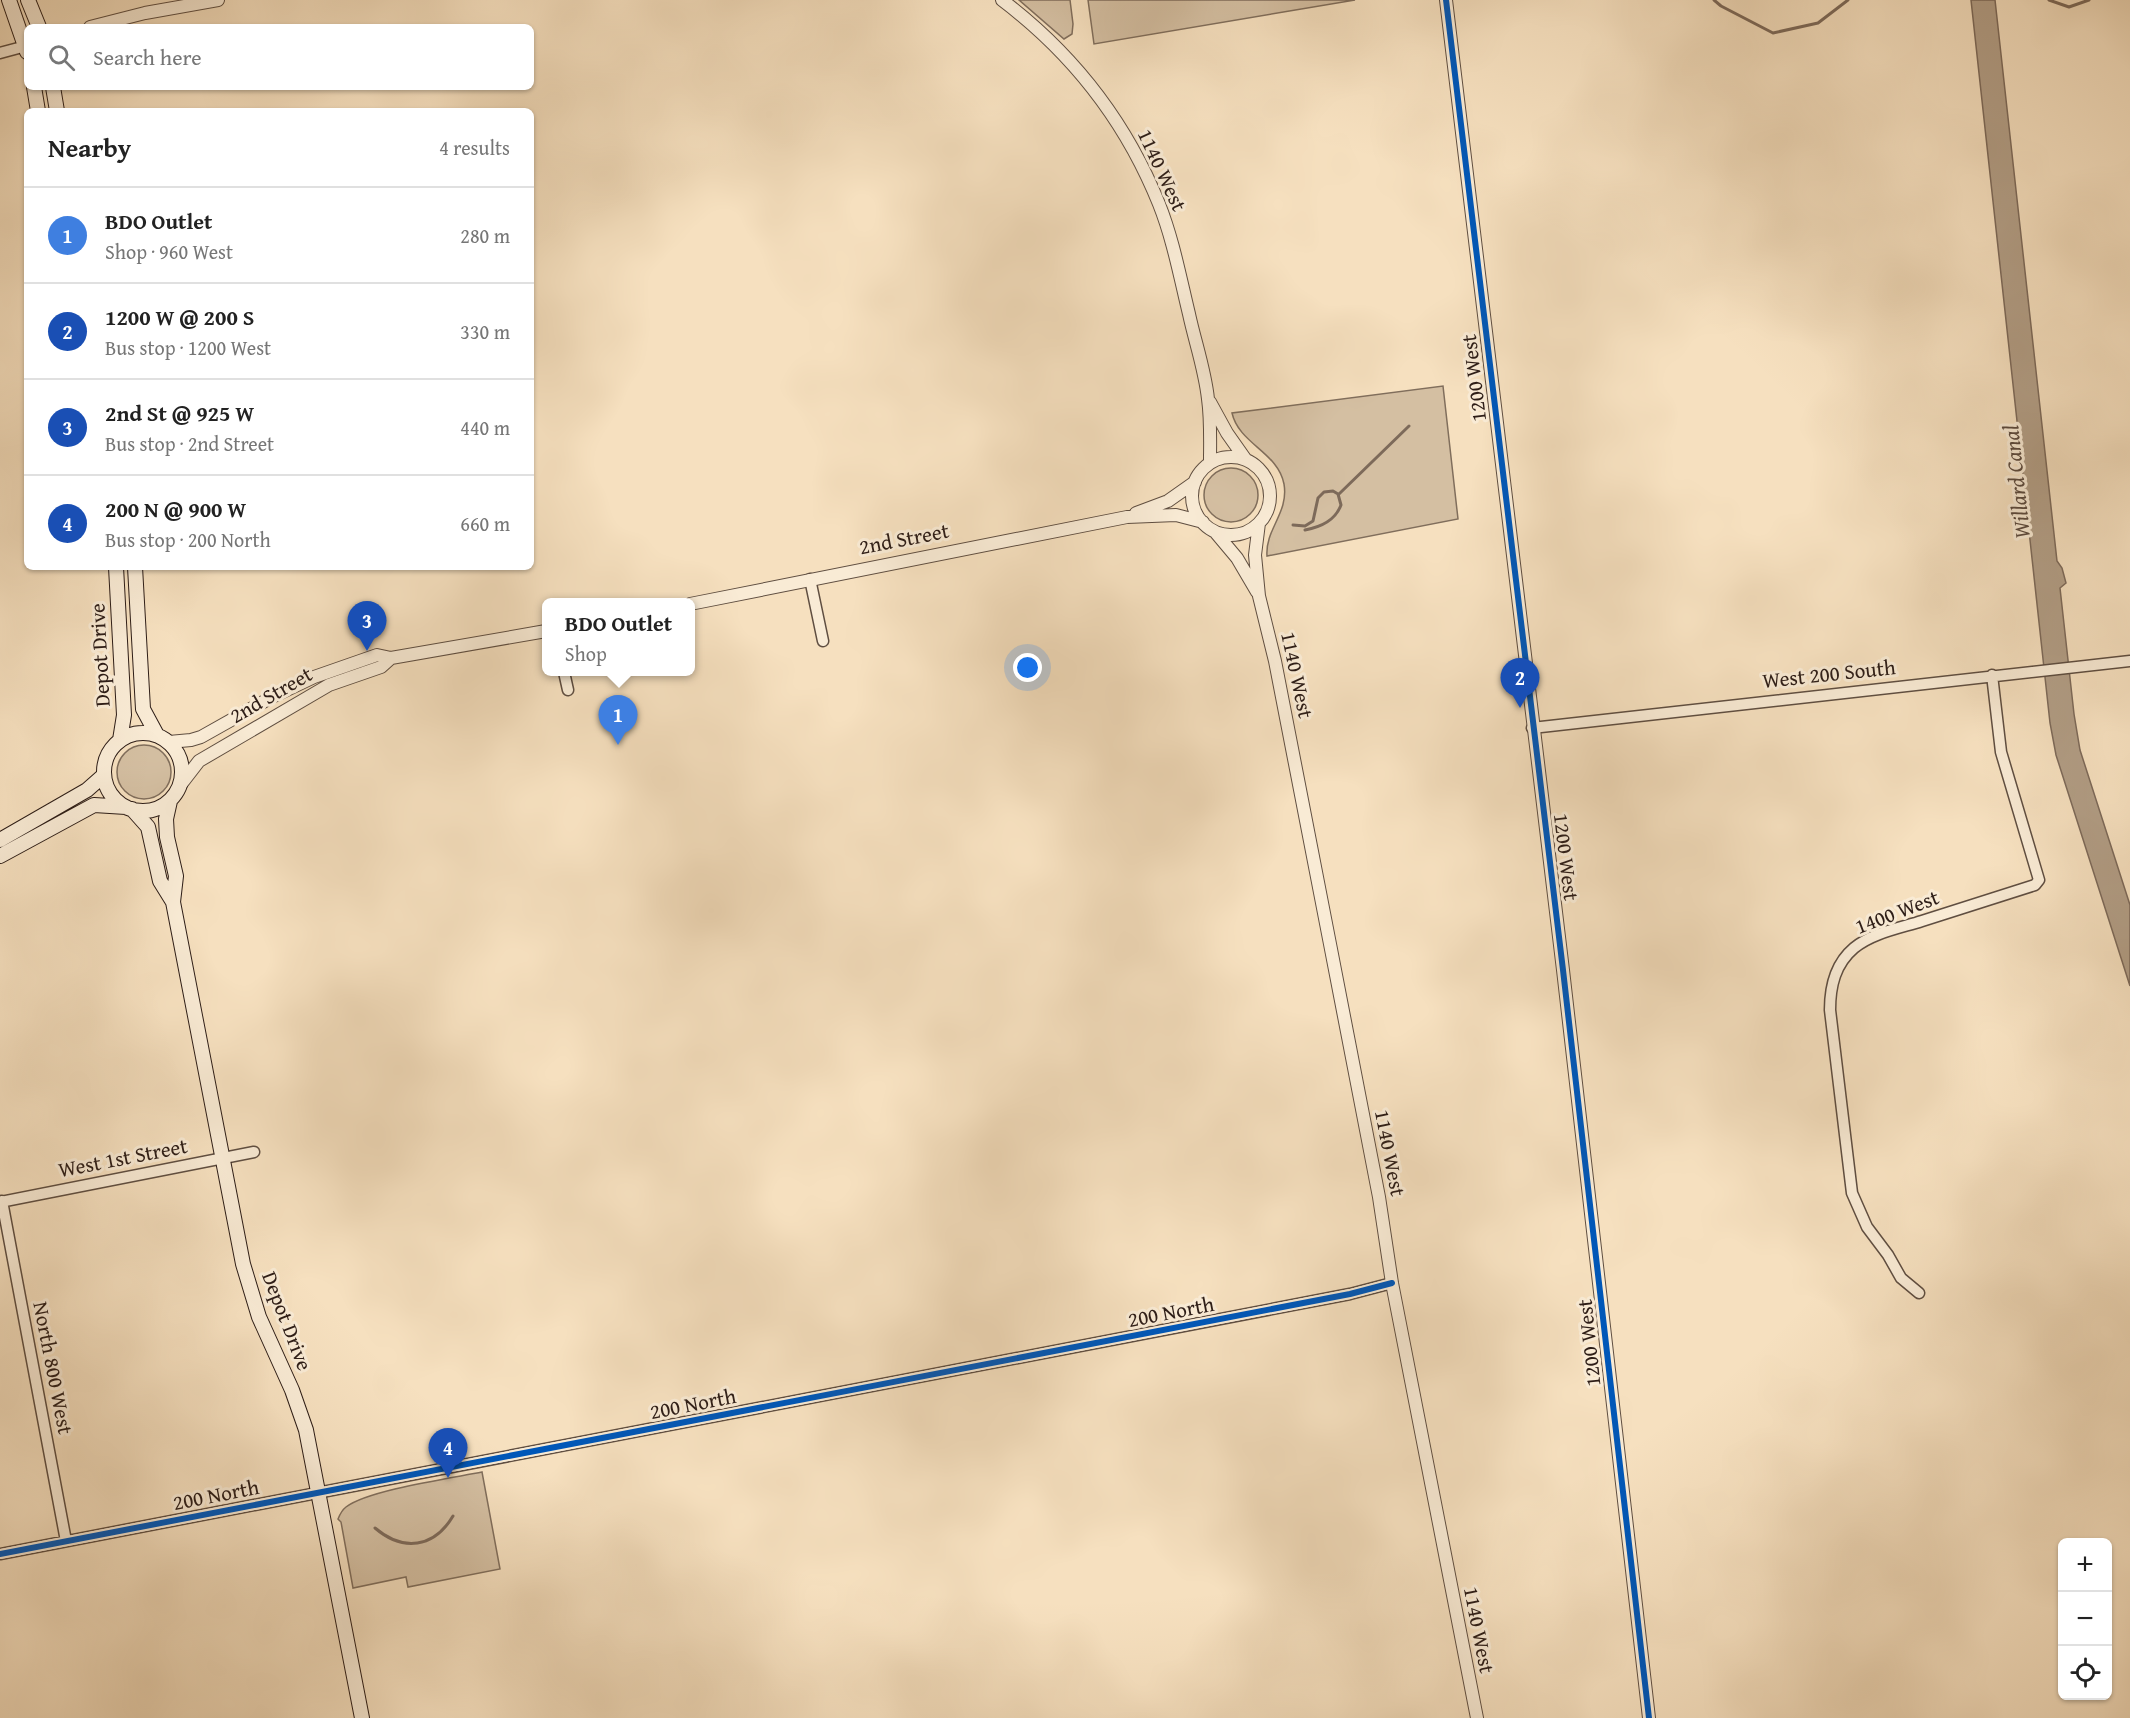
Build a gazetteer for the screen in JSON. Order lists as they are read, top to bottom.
{
  "streets": {
    "main road": ["Depot Drive"],
    "street": [
      "1140 West",
      "1200 West",
      "2nd Street",
      "West 200 South",
      "1400 West",
      "West 1st Street",
      "200 North",
      "North 800 West"
    ]
  },
  "crossings": [
    ["1140 West", "2nd Street"],
    ["1140 West", "200 North"],
    ["1200 West", "West 200 South"],
    ["2nd Street", "Depot Drive"],
    ["Depot Drive", "West 1st Street"],
    ["Depot Drive", "200 North"],
    ["West 200 South", "1400 West"],
    ["West 1st Street", "North 800 West"],
    ["200 North", "North 800 West"]
  ],
  "water": ["Willard Canal"],
  "page": {
    "search": "Search here",
    "heading": ["Nearby", "4 results"],
    "list": [
      {
        "mark": "1",
        "name": "BDO Outlet",
        "note": "Shop · 960 West",
        "value": "280 m"
      },
      {
        "mark": "2",
        "name": "1200 W @ 200 S",
        "note": "Bus stop · 1200 West",
        "value": "330 m"
      },
      {
        "mark": "3",
        "name": "2nd St @ 925 W",
        "note": "Bus stop · 2nd Street",
        "value": "440 m"
      },
      {
        "mark": "4",
        "name": "200 N @ 900 W",
        "note": "Bus stop · 200 North",
        "value": "660 m"
      }
    ],
    "popup": ["BDO Outlet", "Shop"],
    "pins": [
      "3",
      "2",
      "1",
      "4"
    ],
    "map_buttons": ["+", "−"]
  }
}
